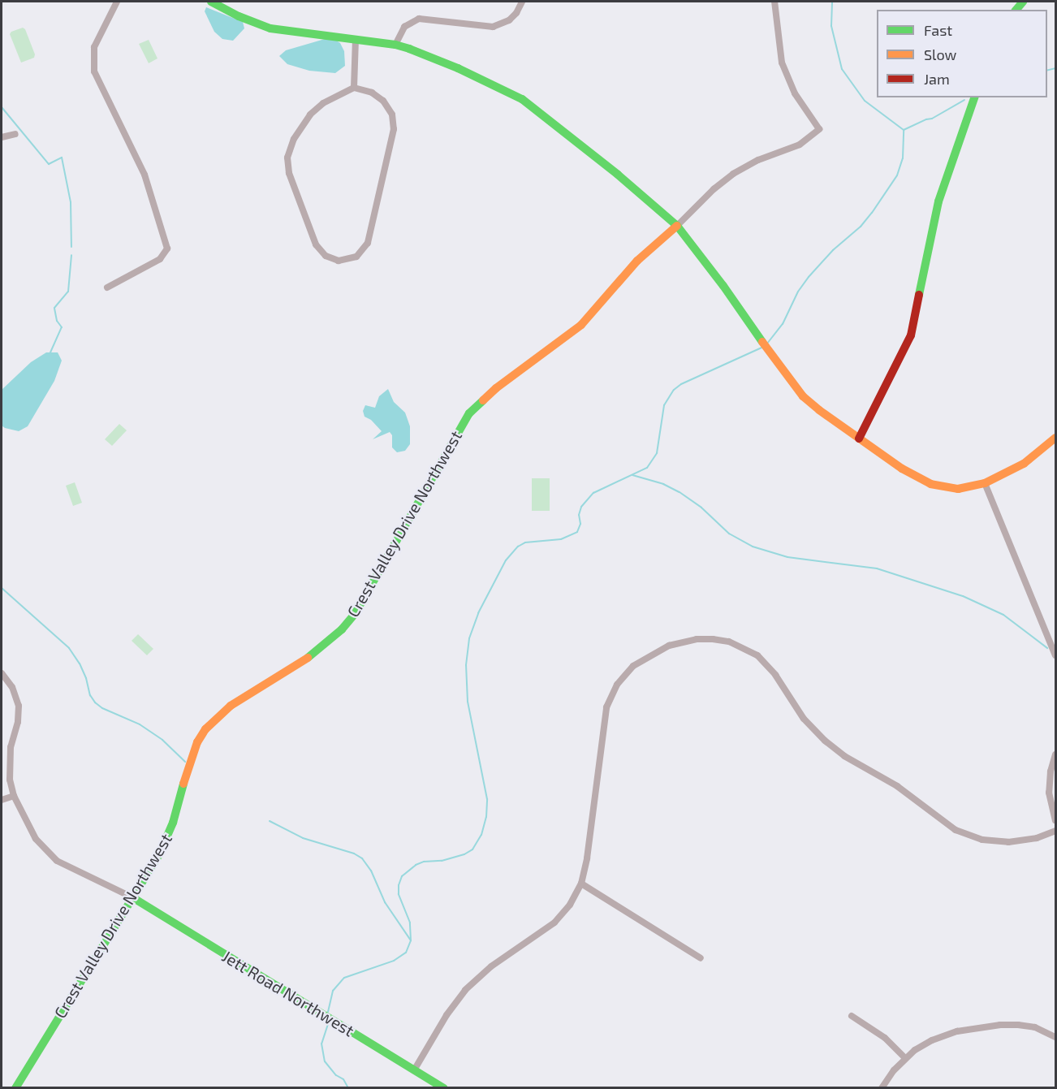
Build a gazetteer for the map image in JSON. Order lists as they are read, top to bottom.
{
  "streets": {
    "street": ["Crest Valley Drive Northwest", "Jett Road Northwest"]
  },
  "crossings": [
    ["Crest Valley Drive Northwest", "Jett Road Northwest"]
  ],
  "legend": ["Fast", "Slow", "Jam"]
}
